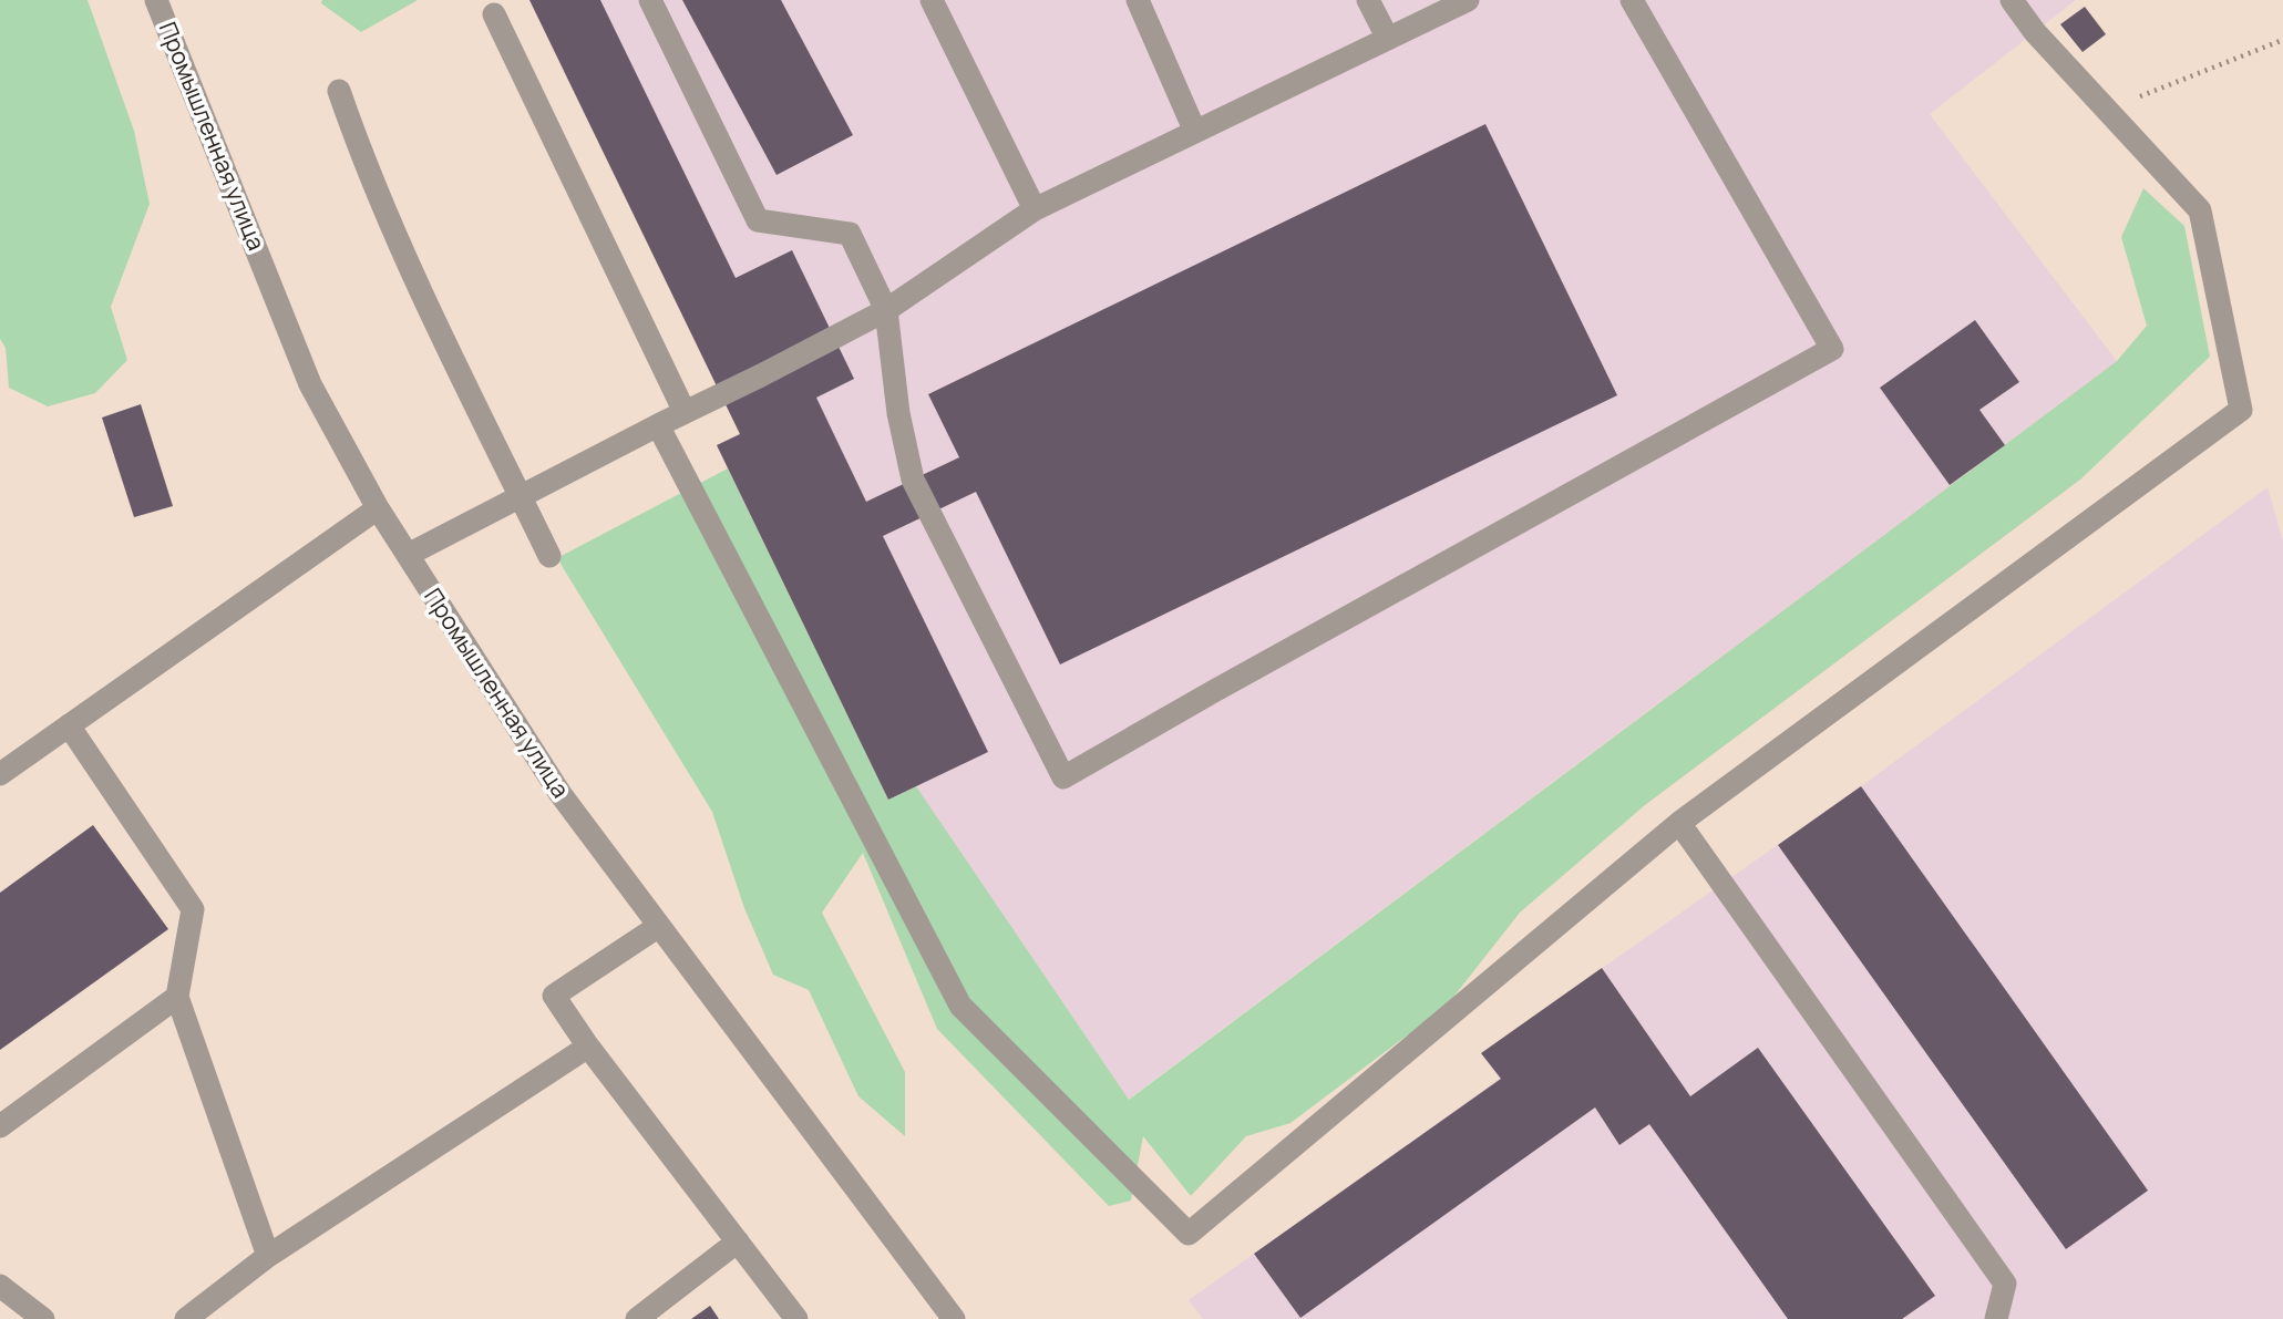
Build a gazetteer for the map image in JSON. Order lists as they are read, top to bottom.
{
  "streets": {
    "street": ["Промышленная улица"]
  }
}
